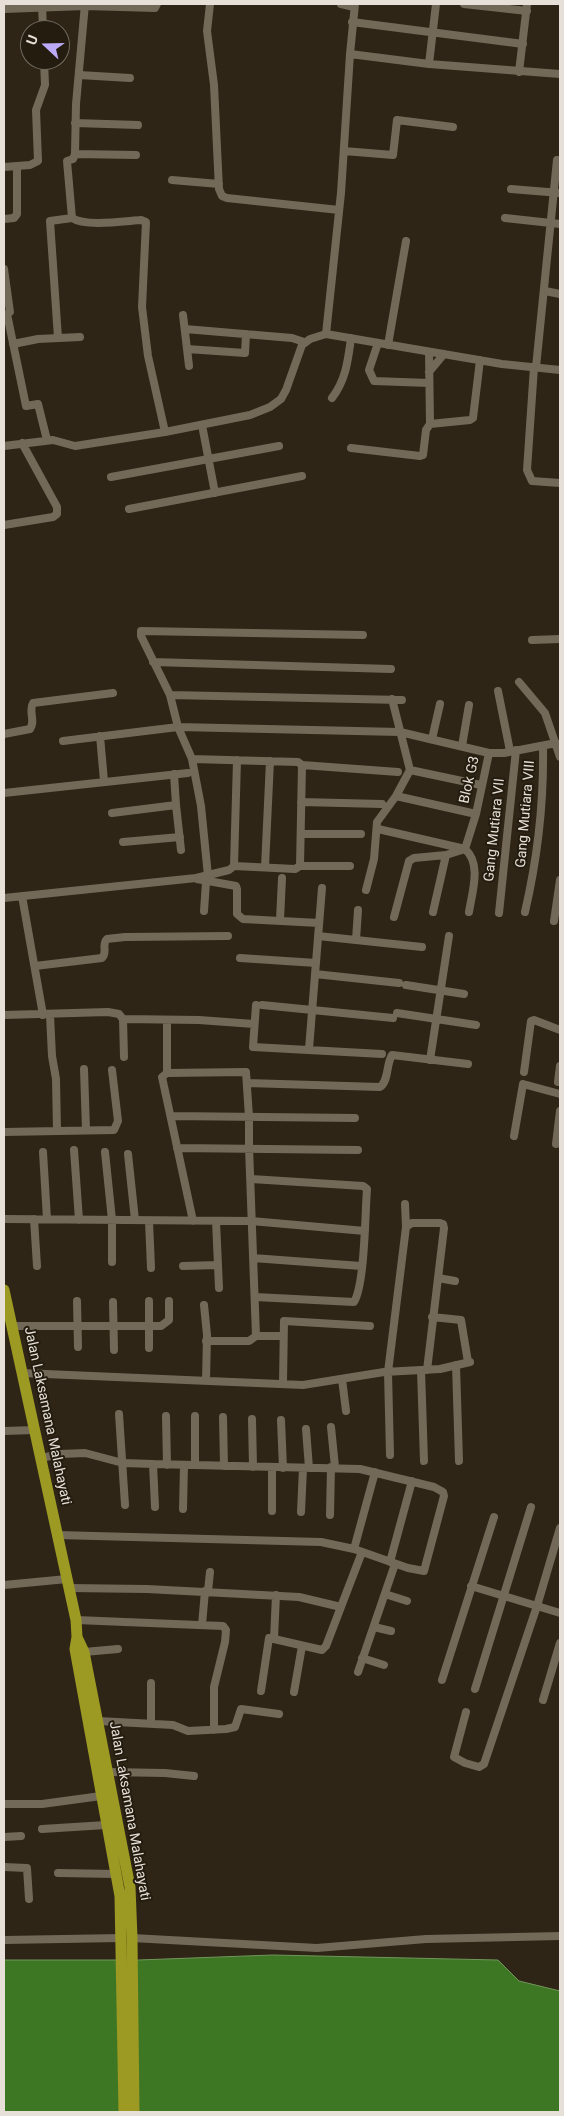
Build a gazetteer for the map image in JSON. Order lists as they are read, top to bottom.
{
  "streets": {
    "highway": ["Jalan Laksamana Malahayati"],
    "street": ["Blok G3", "Gang Mutiara VIII", "Gang Mutiara VII"]
  },
  "crossings": [
    ["Blok G3", "Gang Mutiara VIII"],
    ["Blok G3", "Gang Mutiara VII"]
  ],
  "north": "left"
}
